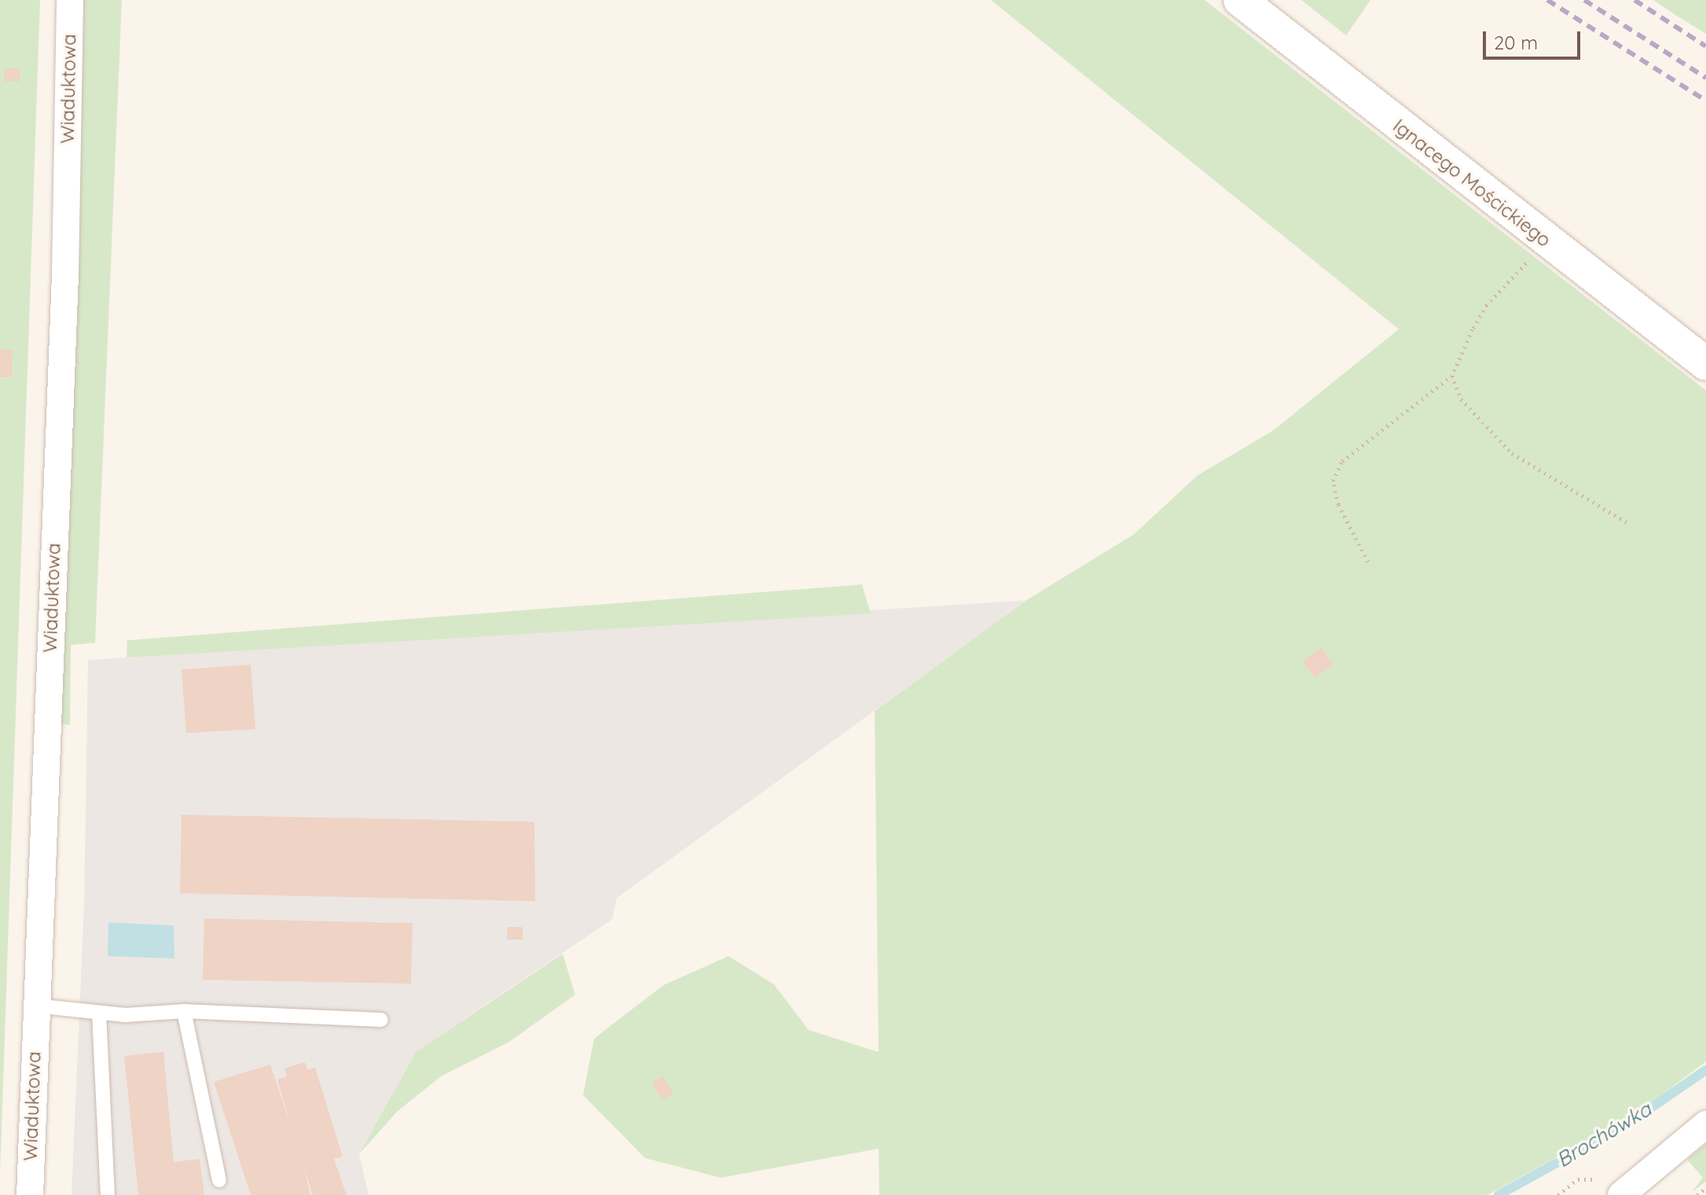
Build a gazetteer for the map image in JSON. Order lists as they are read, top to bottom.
{
  "streets": {
    "street": ["Wiaduktowa", "Ignacego Mościckiego"]
  },
  "water": ["Brochówka"],
  "scale_bar": "20 m"
}
